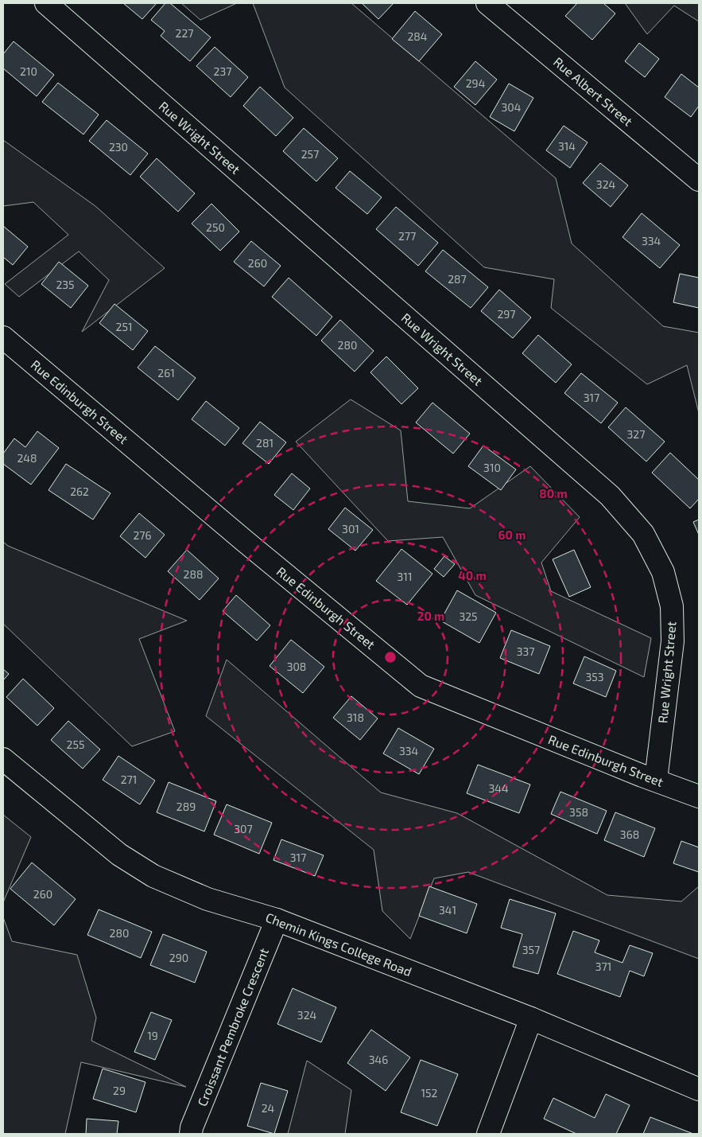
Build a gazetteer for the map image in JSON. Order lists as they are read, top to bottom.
{
  "streets": {
    "street": [
      "Rue Albert Street",
      "Rue Wright Street",
      "Rue Edinburgh Street",
      "Chemin Kings College Road",
      "Croissant Pembroke Crescent"
    ]
  },
  "crossings": [
    ["Rue Wright Street", "Rue Edinburgh Street"],
    ["Chemin Kings College Road", "Croissant Pembroke Crescent"]
  ],
  "house_numbers": [
    "227",
    "284",
    "210",
    "237",
    "294",
    "304",
    "314",
    "230",
    "257",
    "324",
    "250",
    "277",
    "334",
    "260",
    "287",
    "235",
    "297",
    "251",
    "280",
    "261",
    "317",
    "327",
    "281",
    "248",
    "310",
    "262",
    "301",
    "276",
    "288",
    "311",
    "325",
    "337",
    "308",
    "353",
    "318",
    "255",
    "334",
    "271",
    "344",
    "289",
    "358",
    "307",
    "368",
    "317",
    "260",
    "341",
    "280",
    "357",
    "290",
    "371",
    "324",
    "19",
    "346",
    "29",
    "152",
    "24"
  ],
  "rings": [
    "80 m",
    "60 m",
    "40 m",
    "20 m"
  ]
}
